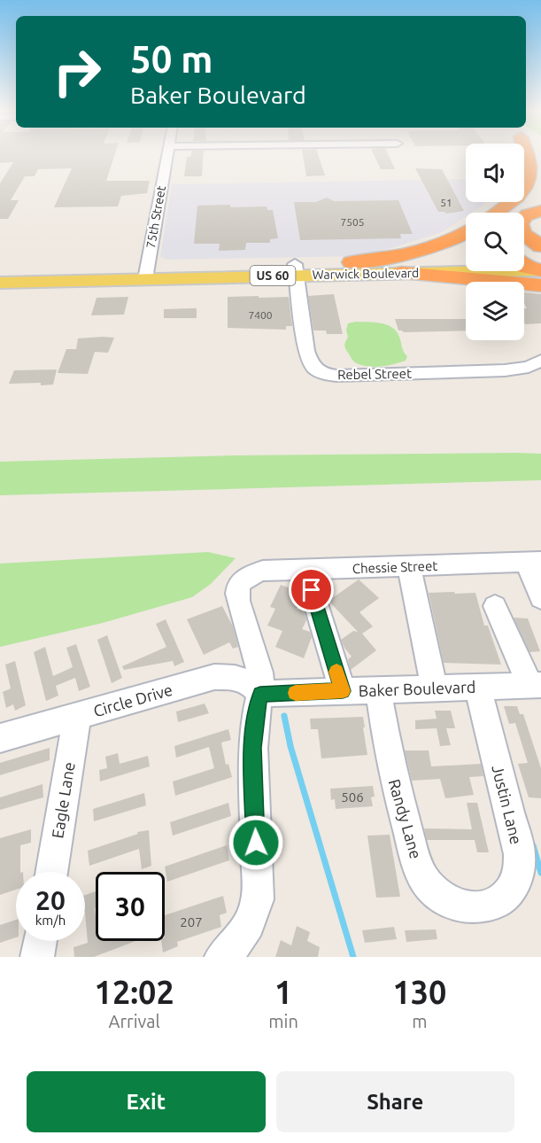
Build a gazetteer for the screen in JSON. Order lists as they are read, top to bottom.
{
  "streets": {
    "main road": ["Warwick Boulevard", "US 60"],
    "street": [
      "75th Street",
      "Rebel Street",
      "Chessie Street",
      "Baker Boulevard",
      "Circle Drive",
      "Eagle Lane",
      "Justin Lane",
      "Randy Lane"
    ]
  },
  "crossings": [
    ["75th Street", "Warwick Boulevard"],
    ["Warwick Boulevard", "Rebel Street"],
    ["Chessie Street", "Baker Boulevard"],
    ["Chessie Street", "Circle Drive"],
    ["Baker Boulevard", "Circle Drive"],
    ["Baker Boulevard", "Justin Lane"],
    ["Baker Boulevard", "Randy Lane"],
    ["Circle Drive", "Eagle Lane"],
    ["Justin Lane", "Randy Lane"]
  ],
  "house_numbers": [
    "51",
    "7505",
    "7400",
    "506",
    "207"
  ],
  "page": {
    "turn": ["50 m", "Baker Boulevard"],
    "speed": "20 km/h",
    "limit": "30",
    "eta": [
      "12:02",
      "Arrival",
      "1",
      "min",
      "130",
      "m"
    ],
    "buttons": ["Exit", "Share"]
  }
}
